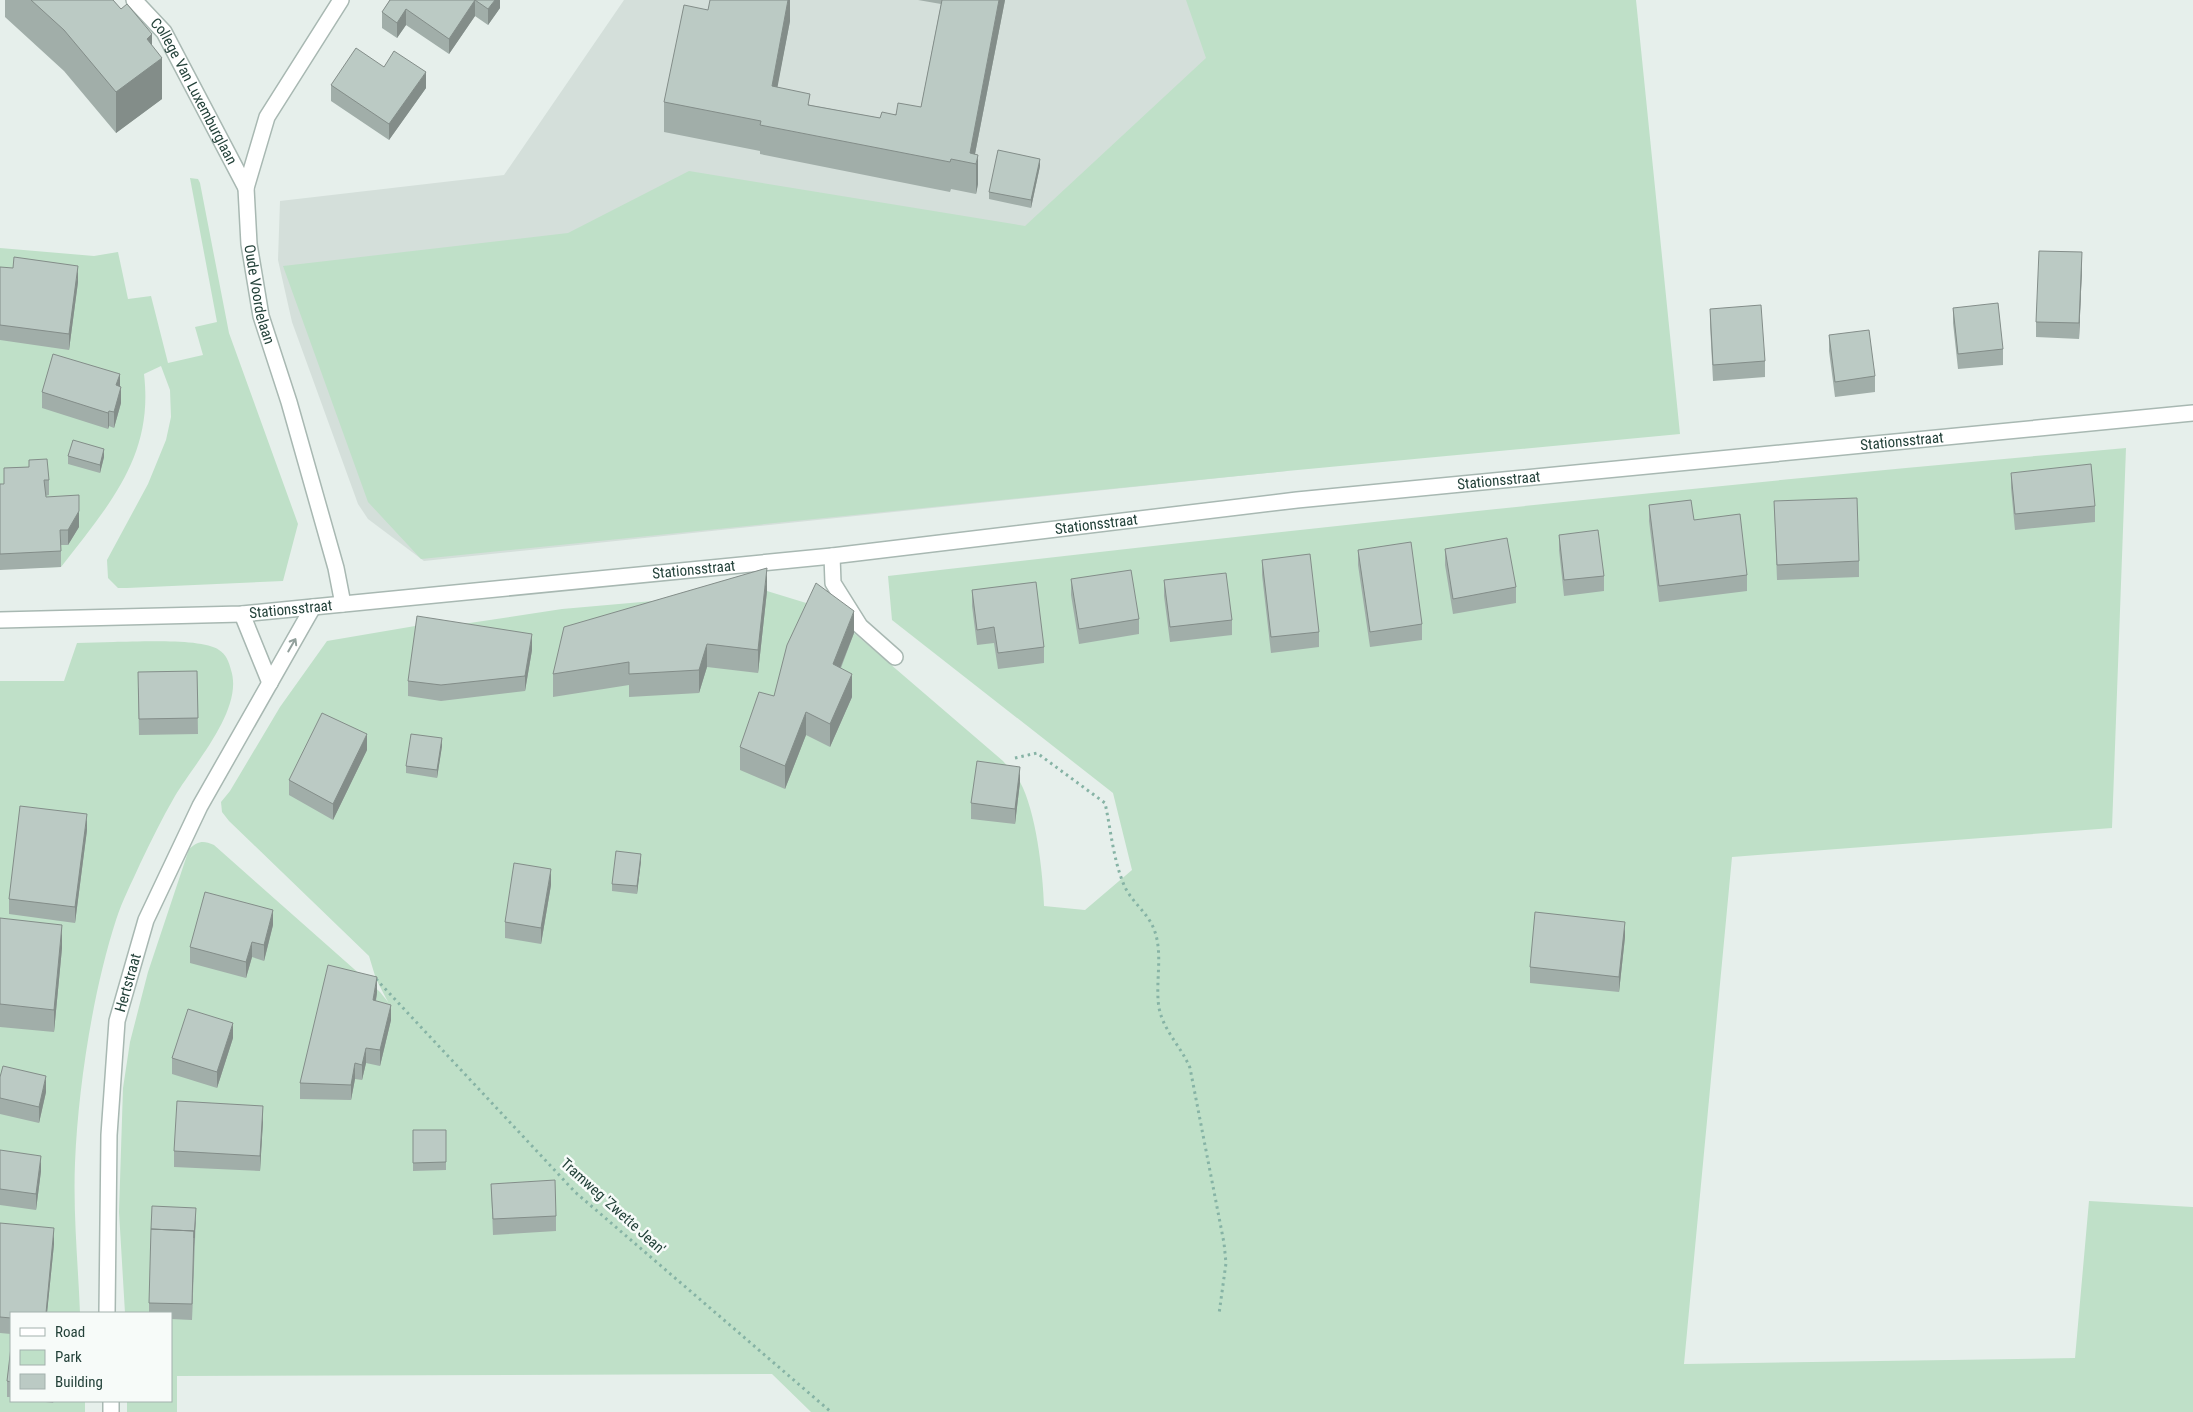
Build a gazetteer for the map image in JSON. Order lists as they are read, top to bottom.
{
  "streets": {
    "street": [
      "College Van Luxemburglaan",
      "Oude Voordelaan",
      "Stationsstraat",
      "Hertstraat"
    ],
    "path": ["Tramweg 'Zwette Jean'"]
  },
  "crossings": [
    ["College Van Luxemburglaan", "Oude Voordelaan"],
    ["Oude Voordelaan", "Stationsstraat"],
    ["Stationsstraat", "Hertstraat"]
  ],
  "legend": ["Road", "Park", "Building"]
}
